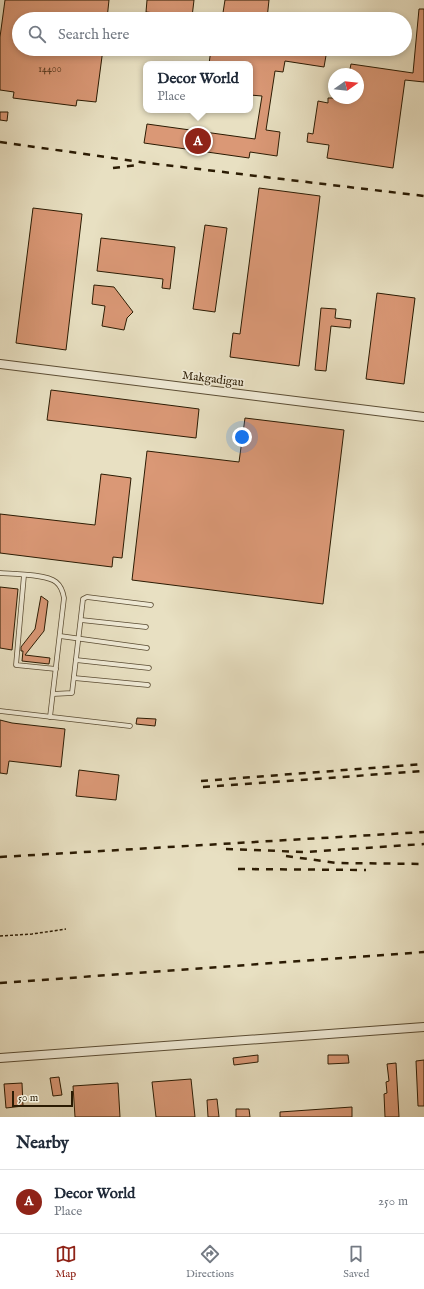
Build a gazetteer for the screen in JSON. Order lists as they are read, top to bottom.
{
  "streets": {
    "street": ["Makgadigau"]
  },
  "house_numbers": ["14400"],
  "scale_bar": "50 m",
  "north": "right",
  "page": {
    "search": "Search here",
    "popup": ["Decor World", "Place"],
    "pins": "A",
    "scale": "50 m",
    "heading": "Nearby",
    "list": [
      {
        "mark": "A",
        "name": "Decor World",
        "note": "Place",
        "value": "250 m"
      }
    ],
    "nav": ["Map", "Directions", "Saved"]
  }
}
